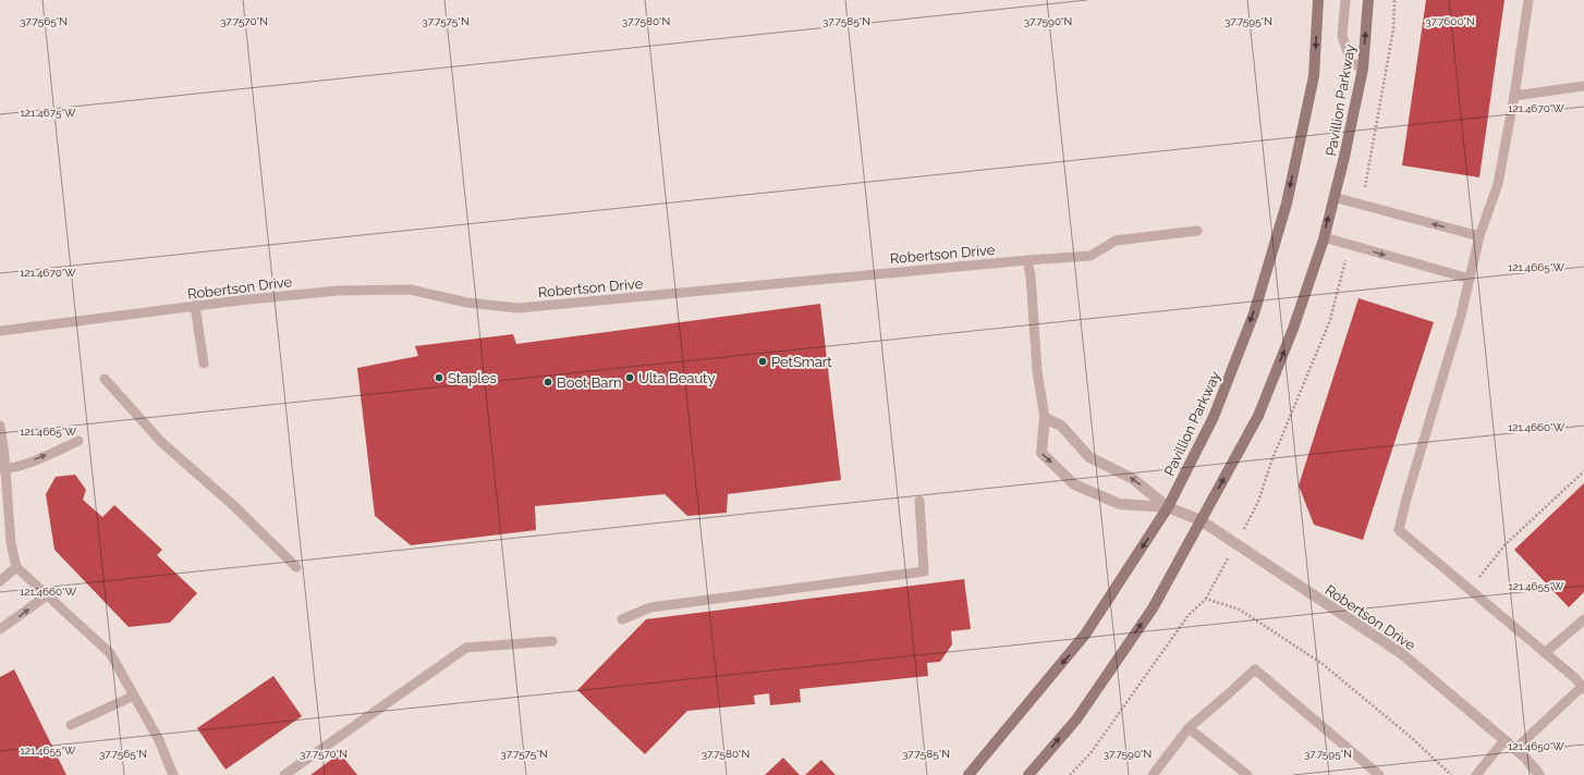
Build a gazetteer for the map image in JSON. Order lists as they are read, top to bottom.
{
  "streets": {
    "main road": ["Pavillion Parkway"],
    "street": ["Robertson Drive"]
  },
  "crossings": [
    ["Pavillion Parkway", "Robertson Drive"]
  ],
  "places": [
    "PetSmart",
    "Staples",
    "Ulta Beauty",
    "Boot Barn"
  ],
  "coordinates": [
    "37.7565°N",
    "37.7570°N",
    "37.7575°N",
    "37.7580°N",
    "37.7585°N",
    "37.7590°N",
    "37.7595°N",
    "37.7600°N",
    "121.4670°W",
    "121.4675°W",
    "121.4665°W",
    "121.4660°W",
    "121.4655°W",
    "121.4650°W"
  ]
}
